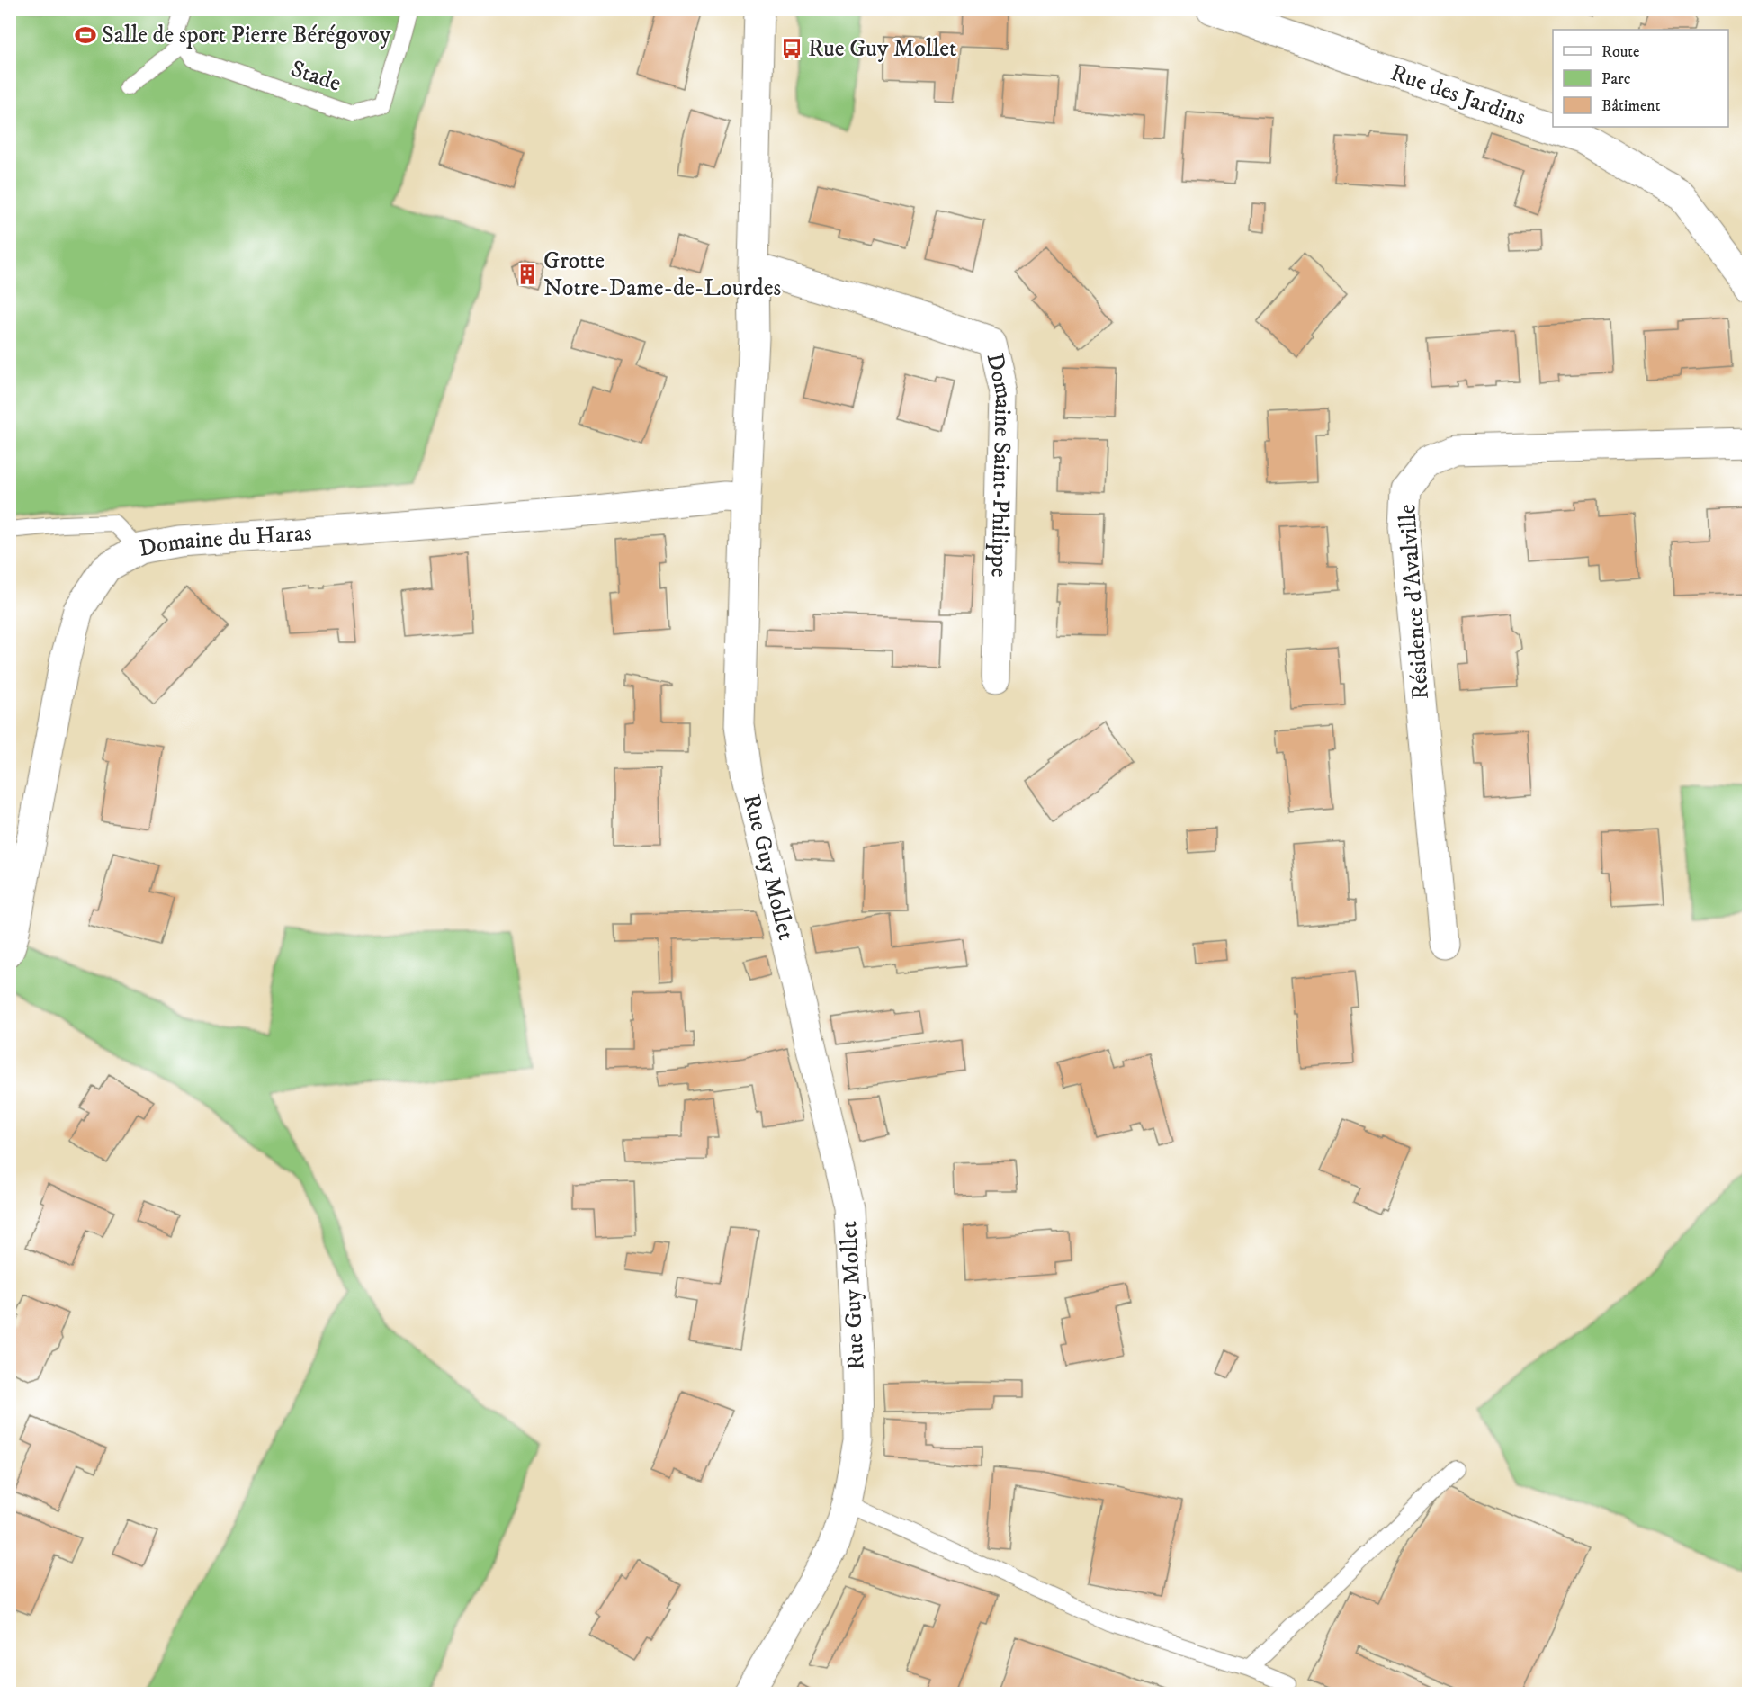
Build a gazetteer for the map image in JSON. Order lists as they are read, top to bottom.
{
  "streets": {
    "street": [
      "Rue des Jardins",
      "Domaine Saint-Philippe",
      "Domaine du Haras",
      "Résidence d'Avalville",
      "Rue Guy Mollet"
    ],
    "lane": ["Stade"]
  },
  "crossings": [
    ["Domaine Saint-Philippe", "Rue Guy Mollet"],
    ["Domaine du Haras", "Rue Guy Mollet"]
  ],
  "places": {
    "sports": ["Salle de sport Pierre Bérégovoy"],
    "bus stop": ["Rue Guy Mollet"],
    "building": ["Grotte Notre-Dame-de-Lourdes"]
  },
  "legend": ["Route", "Parc", "Bâtiment"]
}
